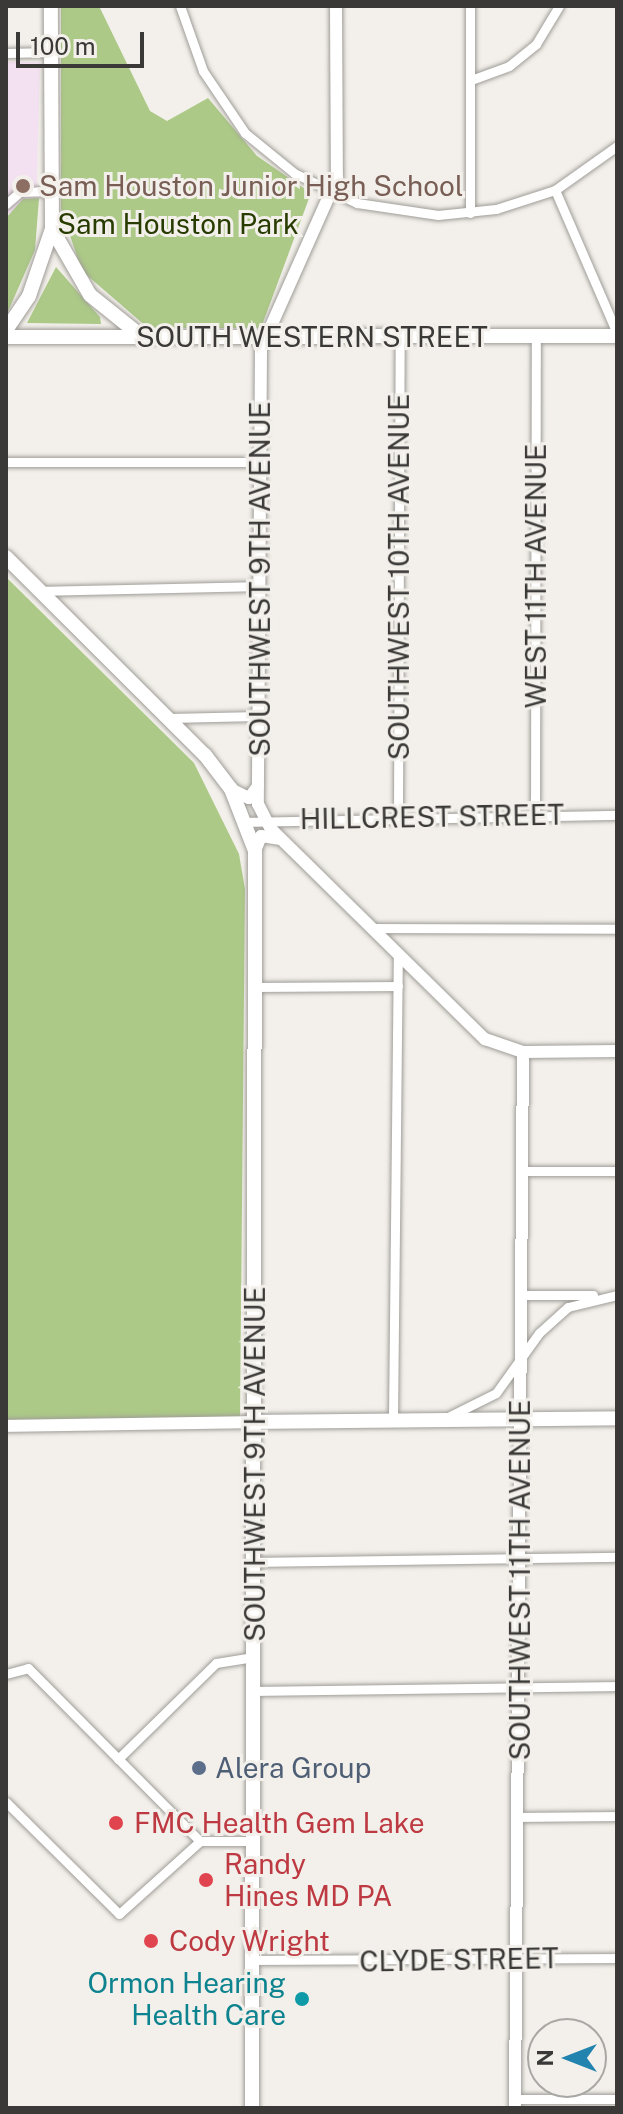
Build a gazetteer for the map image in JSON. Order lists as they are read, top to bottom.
{
  "streets": {
    "main road": ["SOUTH WESTERN STREET", "SOUTHWEST 9TH AVENUE"],
    "street": [
      "WEST 11TH AVENUE",
      "SOUTHWEST 10TH AVENUE",
      "HILLCREST STREET",
      "SOUTHWEST 11TH AVENUE",
      "CLYDE STREET"
    ]
  },
  "crossings": [
    ["SOUTH WESTERN STREET", "WEST 11TH AVENUE"],
    ["SOUTH WESTERN STREET", "SOUTHWEST 10TH AVENUE"],
    ["SOUTH WESTERN STREET", "SOUTHWEST 9TH AVENUE"],
    ["WEST 11TH AVENUE", "HILLCREST STREET"],
    ["SOUTHWEST 10TH AVENUE", "HILLCREST STREET"],
    ["SOUTHWEST 9TH AVENUE", "HILLCREST STREET"],
    ["SOUTHWEST 9TH AVENUE", "CLYDE STREET"],
    ["SOUTHWEST 11TH AVENUE", "CLYDE STREET"]
  ],
  "parks": ["Sam Houston Park"],
  "places": [
    "Sam Houston Junior High School",
    "Alera Group",
    "FMC Health Gem Lake",
    "Randy Hines MD PA",
    "Cody Wright",
    "Ormon Hearing Health Care"
  ],
  "scale_bar": "100 m",
  "north": "left"
}
